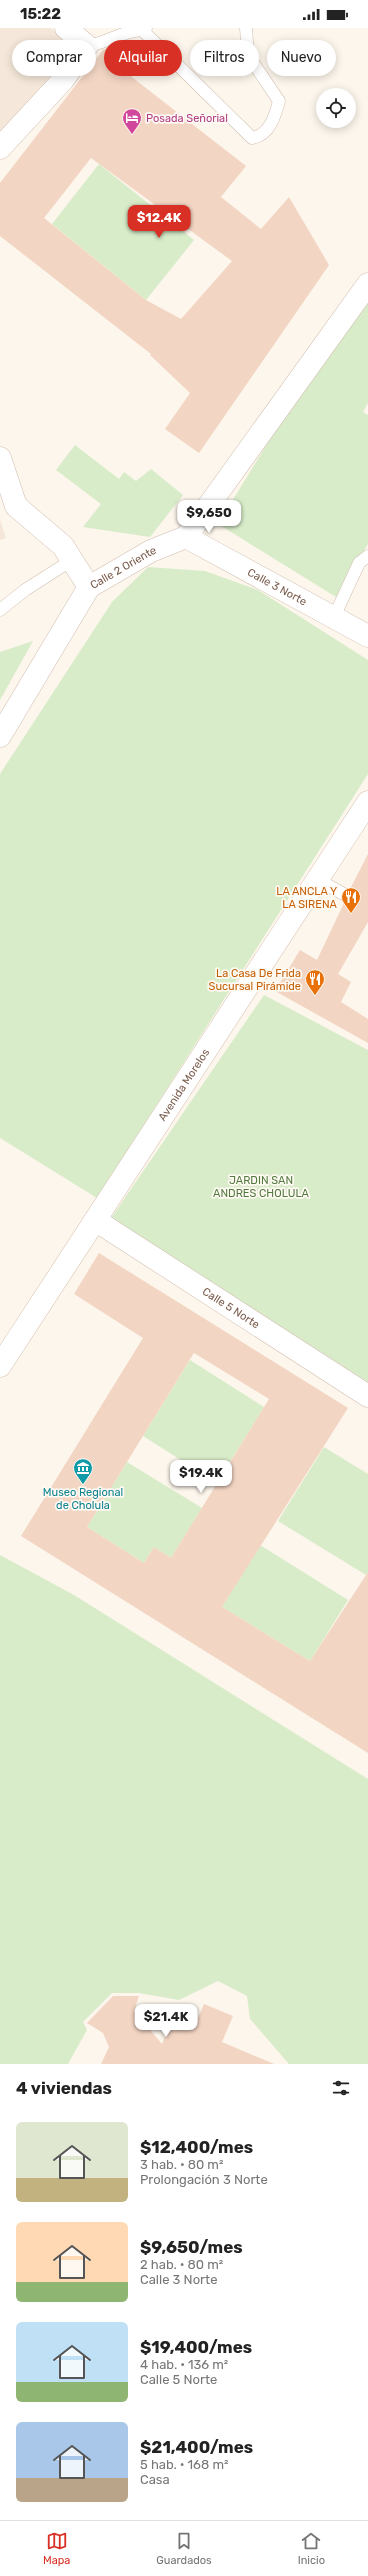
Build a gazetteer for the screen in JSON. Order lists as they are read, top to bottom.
{
  "streets": {
    "street": [
      "Calle 2 Oriente",
      "Calle 3 Norte",
      "Avenida Morelos",
      "Calle 5 Norte"
    ]
  },
  "crossings": [
    ["Calle 2 Oriente", "Calle 3 Norte"],
    ["Avenida Morelos", "Calle 5 Norte"]
  ],
  "parks": ["JARDIN SAN ANDRES CHOLULA"],
  "places": {
    "hotel": ["Posada Señorial"],
    "restaurant": ["LA ANCLA Y LA SIRENA", "La Casa De Frida Sucursal Pirámide"],
    "museum": ["Museo Regional de Cholula"]
  },
  "page": {
    "status": "15:22",
    "chip": [
      "Comprar",
      "Alquilar",
      "Filtros",
      "Nuevo"
    ],
    "price": [
      "$12.4K",
      "$9,650",
      "$19.4K",
      "$21.4K"
    ],
    "heading": "4 viviendas",
    "list": [
      {
        "name": "$12,400/mes",
        "note": "3 hab. · 80 m² · Prolongación 3 Norte"
      },
      {
        "name": "$9,650/mes",
        "note": "2 hab. · 80 m² · Calle 3 Norte"
      },
      {
        "name": "$19,400/mes",
        "note": "4 hab. · 136 m² · Calle 5 Norte"
      },
      {
        "name": "$21,400/mes",
        "note": "5 hab. · 168 m² · Casa"
      }
    ],
    "tabs": ["Mapa", "Guardados", "Inicio"]
  }
}
